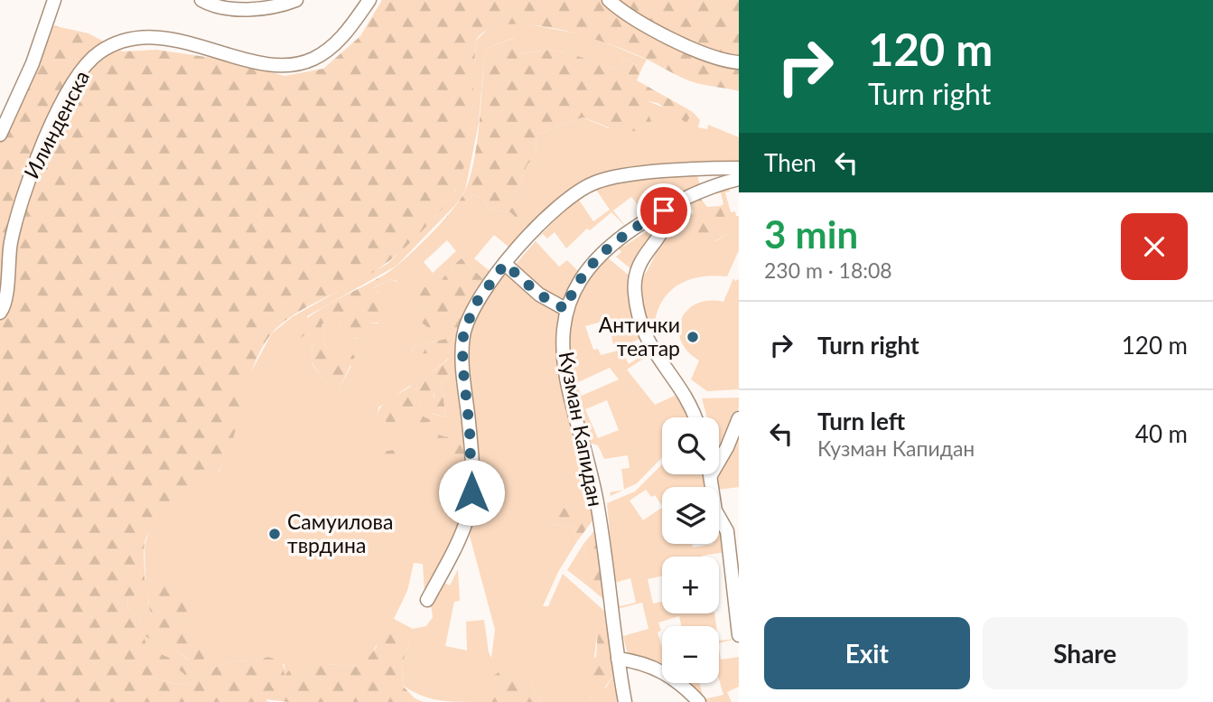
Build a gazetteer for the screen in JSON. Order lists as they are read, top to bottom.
{
  "streets": {
    "street": ["Илинденска", "Кузман Капидан"]
  },
  "places": ["Антички театар", "Самуилова тврдина"],
  "page": {
    "turn": ["120 m", "Turn right"],
    "then": "Then",
    "heading": ["3 min", "230 m · 18:08"],
    "list": [
      {
        "name": "Turn right",
        "value": "120 m"
      },
      {
        "name": "Turn left",
        "note": "Кузман Капидан",
        "value": "40 m"
      }
    ],
    "map_buttons": ["+", "−"],
    "buttons": ["Exit", "Share"]
  }
}
